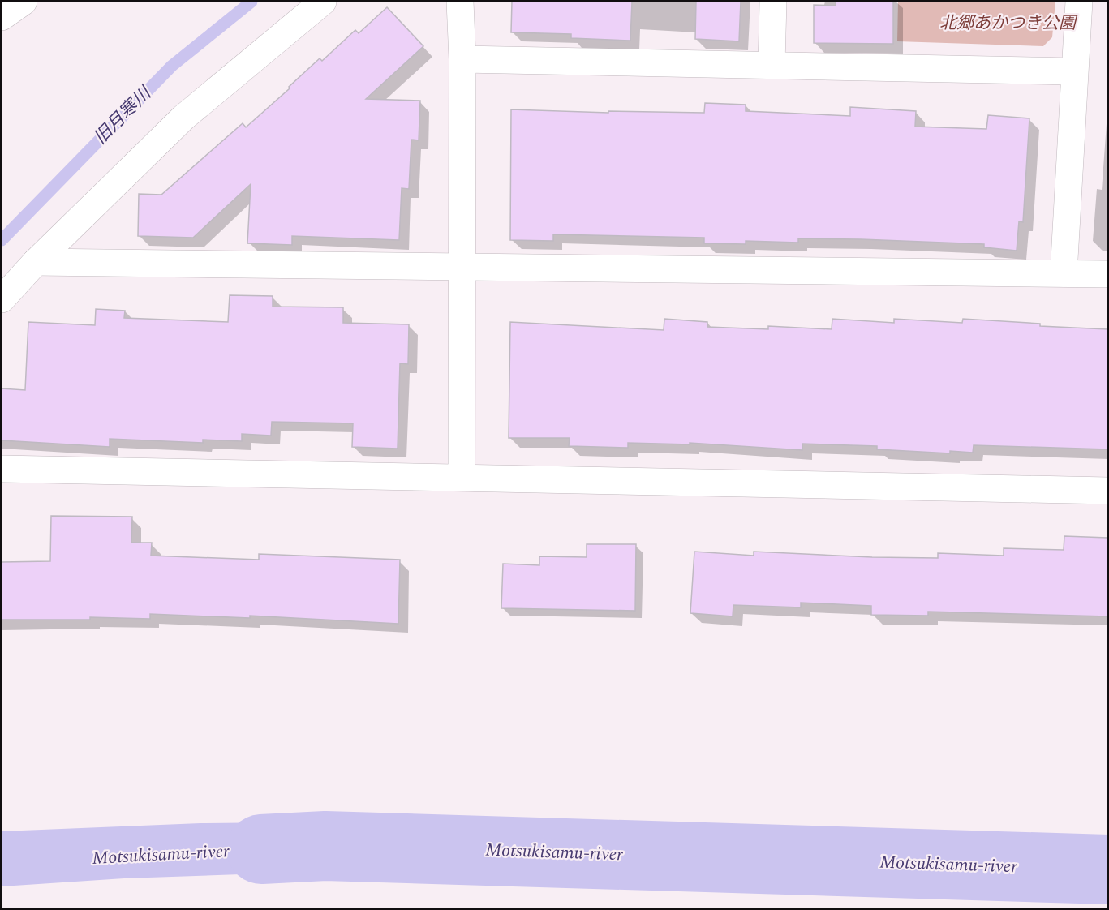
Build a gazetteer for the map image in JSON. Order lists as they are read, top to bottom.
{
  "water": ["旧月寒川", "Motsukisamu-river"],
  "parks": ["北郷あかつき公園"]
}
